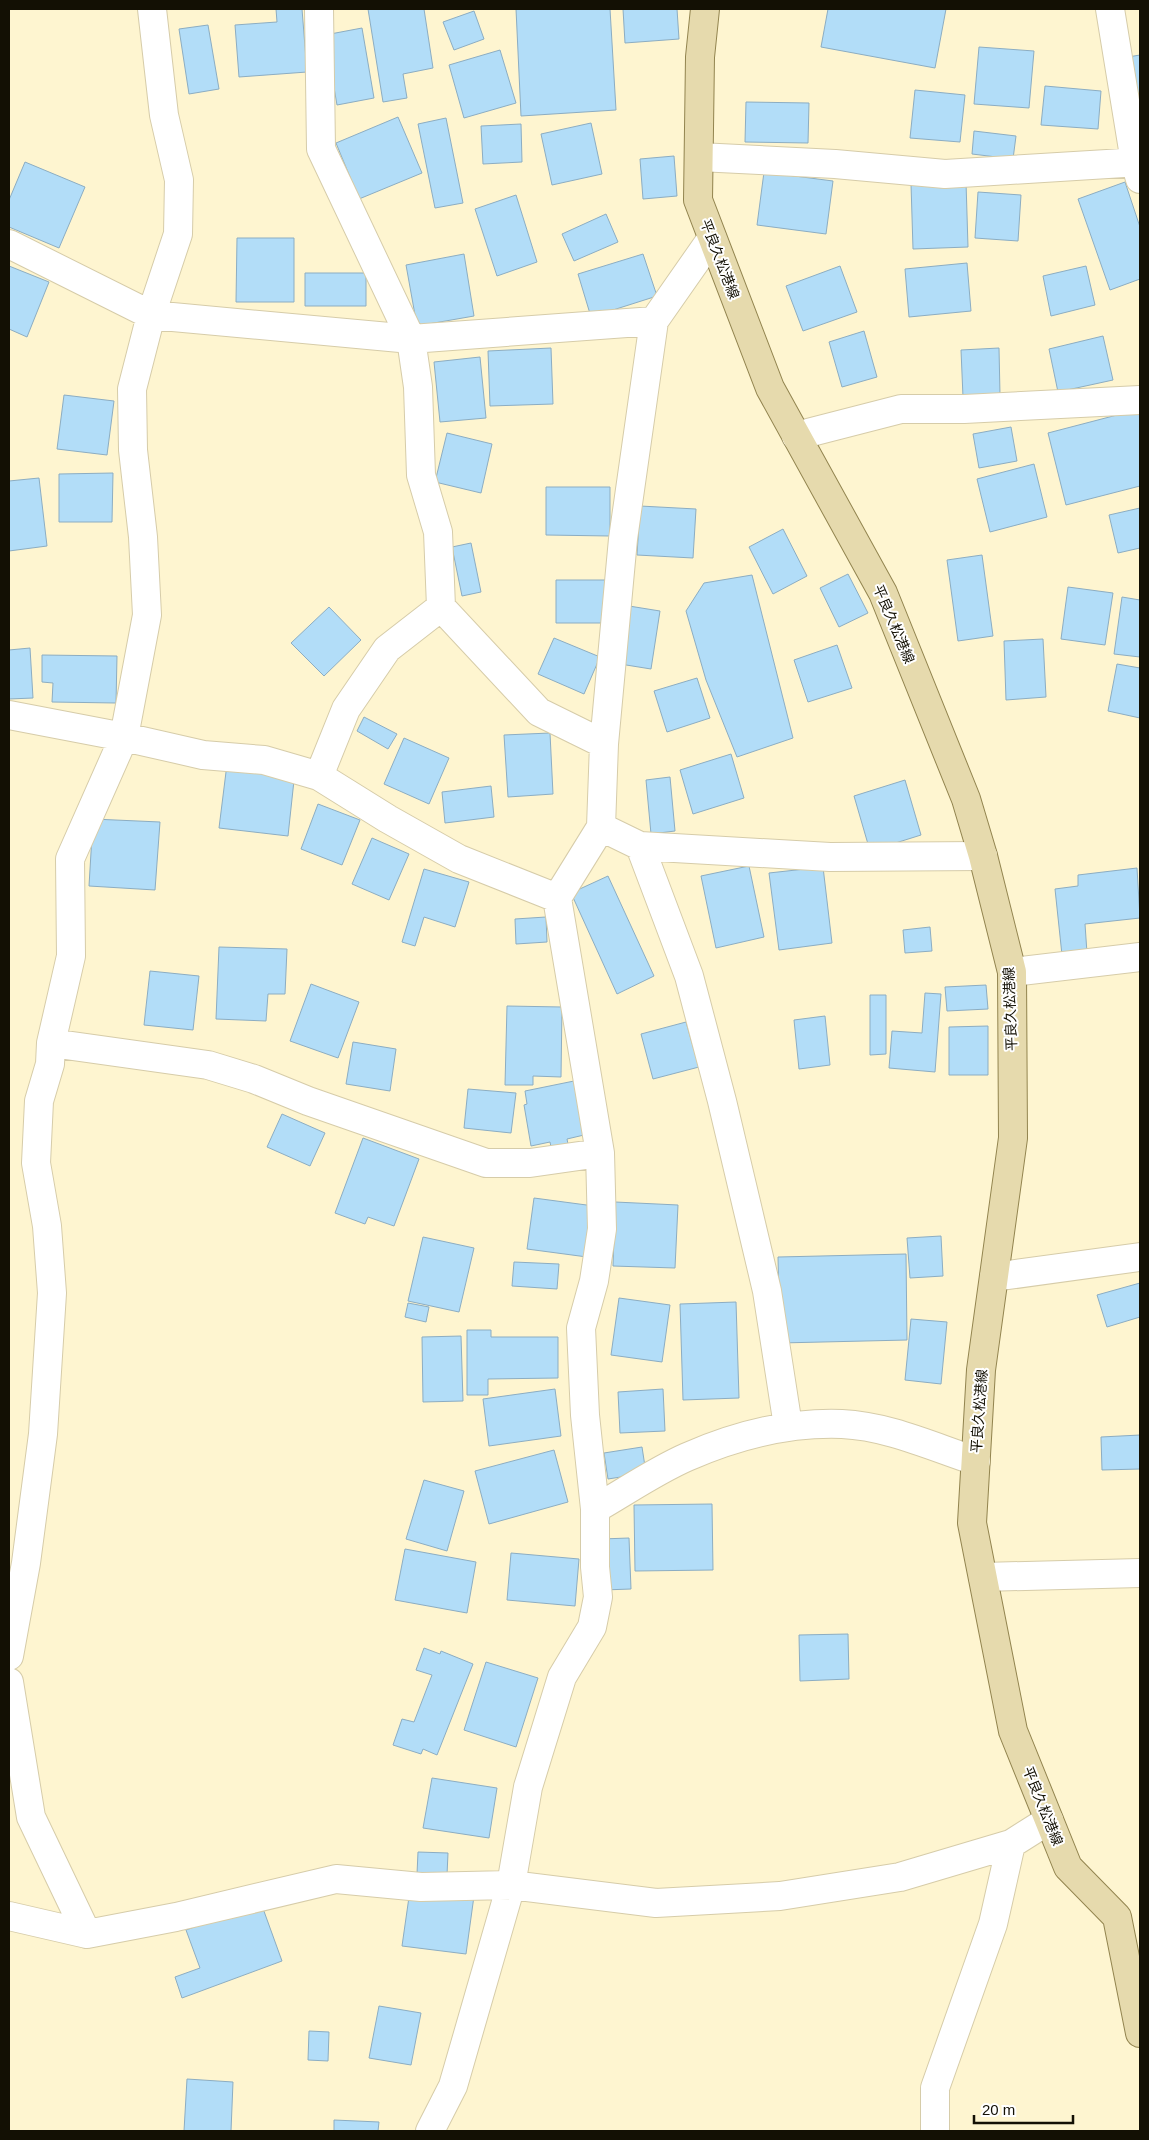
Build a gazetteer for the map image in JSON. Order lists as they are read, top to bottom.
{
  "streets": {
    "main road": ["平良久松港線"]
  },
  "scale_bar": "20 m"
}
